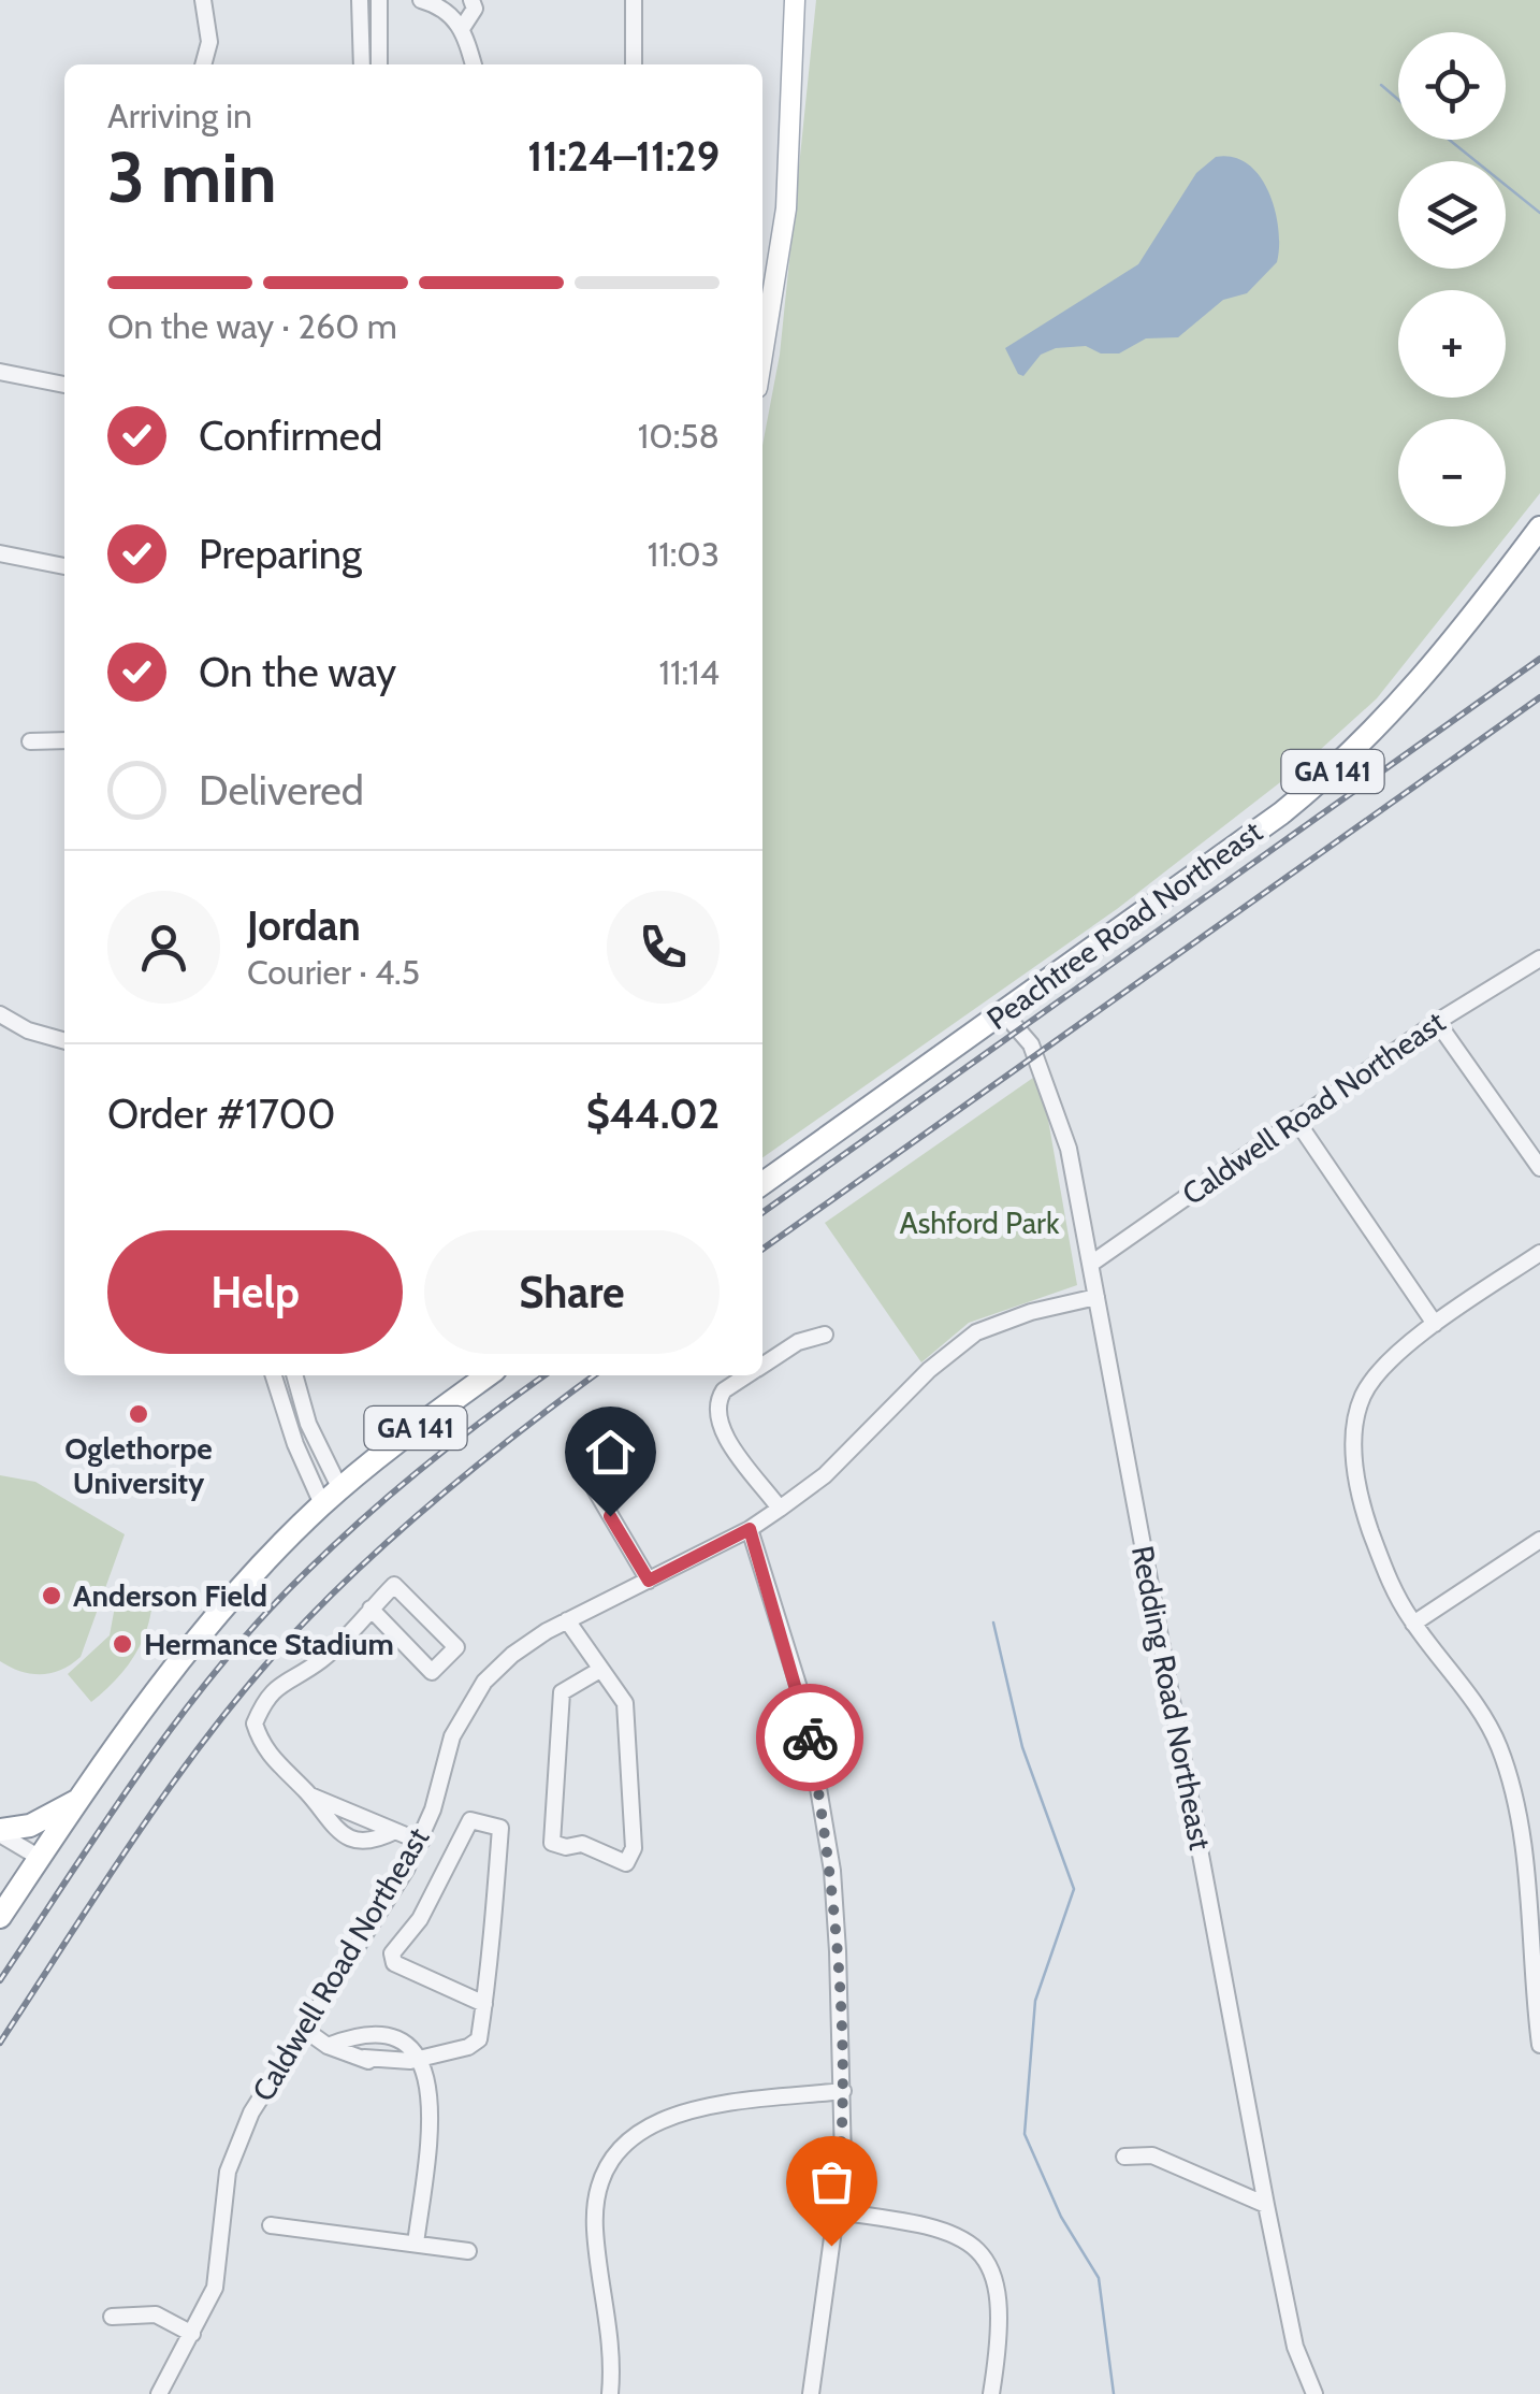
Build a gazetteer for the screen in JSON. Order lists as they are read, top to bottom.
{
  "streets": {
    "highway": ["GA 141", "Peachtree Road Northeast"],
    "street": ["Caldwell Road Northeast", "Redding Road Northeast"]
  },
  "crossings": [
    ["Peachtree Road Northeast", "Redding Road Northeast"],
    ["Caldwell Road Northeast", "Redding Road Northeast"]
  ],
  "parks": ["Ashford Park"],
  "places": ["Oglethorpe University", "Anderson Field", "Hermance Stadium"],
  "page": {
    "map_buttons": ["+", "−"],
    "heading": ["3 min", "Arriving in", "11:24–11:29"],
    "panel": [
      "Jordan",
      "Courier · 4.5",
      "Order #1700",
      "$44.02"
    ],
    "bar": "On the way · 260 m",
    "list": [
      ["Confirmed", "10:58"],
      ["Preparing", "11:03"],
      ["On the way", "11:14"],
      "Delivered"
    ],
    "buttons": ["Help", "Share"]
  }
}
